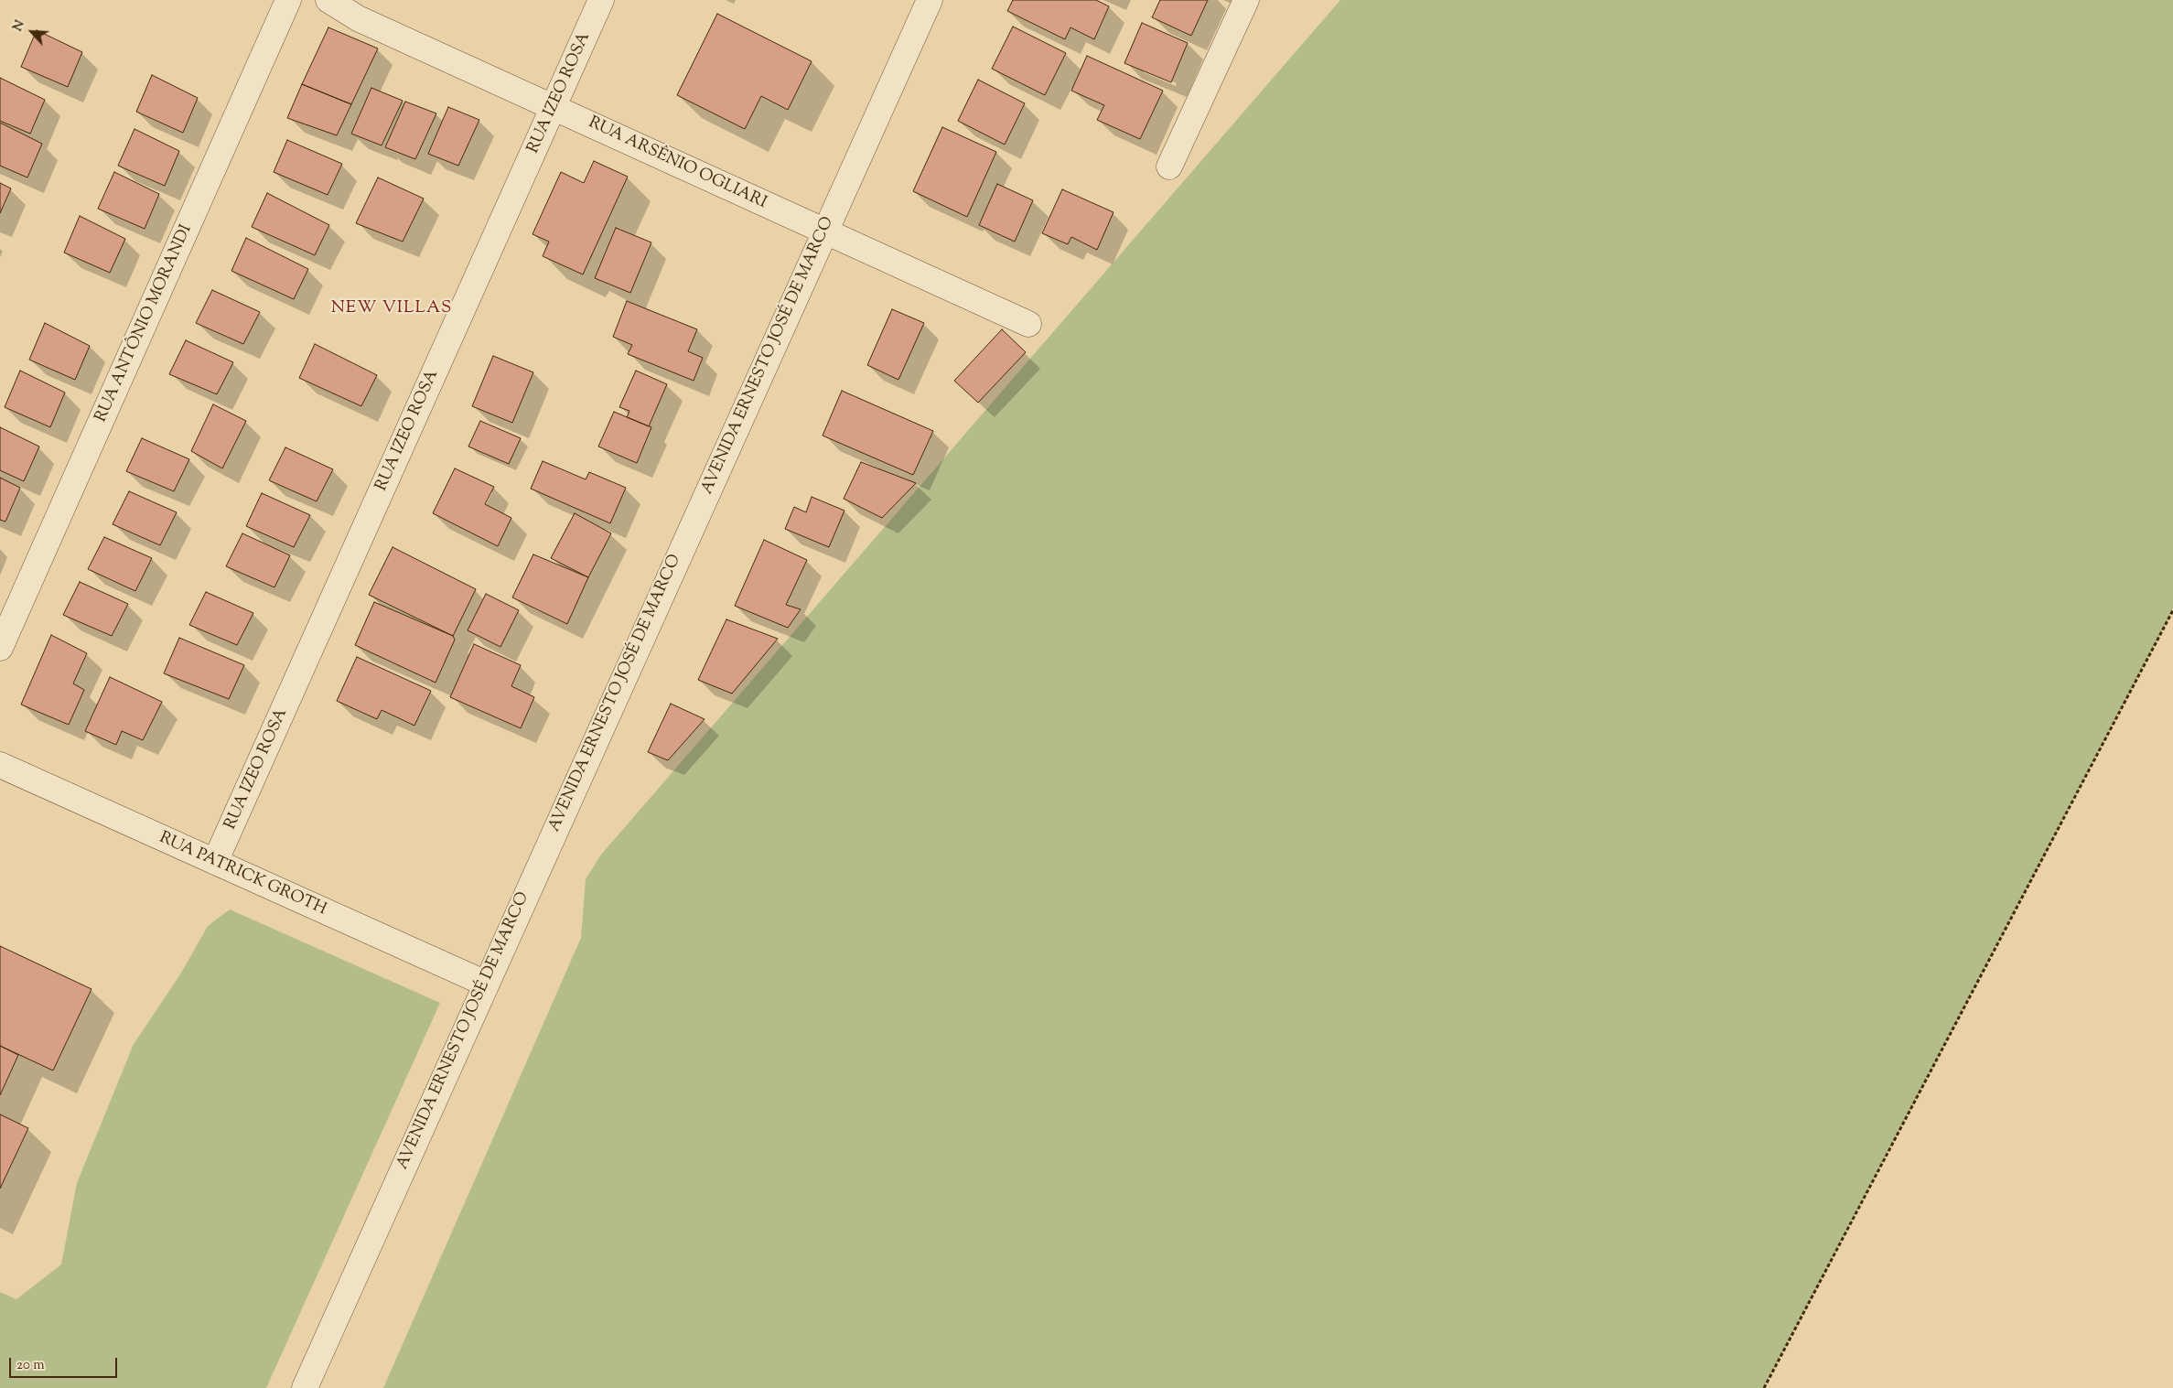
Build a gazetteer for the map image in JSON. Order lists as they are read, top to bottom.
{
  "streets": {
    "street": [
      "RUA IZEO ROSA",
      "RUA ARSÊNIO OGLIARI",
      "RUA ANTÔNIO MORANDI",
      "AVENIDA ERNESTO JOSÉ DE MARCO",
      "RUA PATRICK GROTH"
    ]
  },
  "crossings": [
    ["RUA IZEO ROSA", "RUA ARSÊNIO OGLIARI"],
    ["RUA IZEO ROSA", "RUA PATRICK GROTH"],
    ["RUA ARSÊNIO OGLIARI", "AVENIDA ERNESTO JOSÉ DE MARCO"],
    ["AVENIDA ERNESTO JOSÉ DE MARCO", "RUA PATRICK GROTH"]
  ],
  "districts": ["NEW VILLAS"],
  "scale_bar": "20 m",
  "north": "top left"
}
